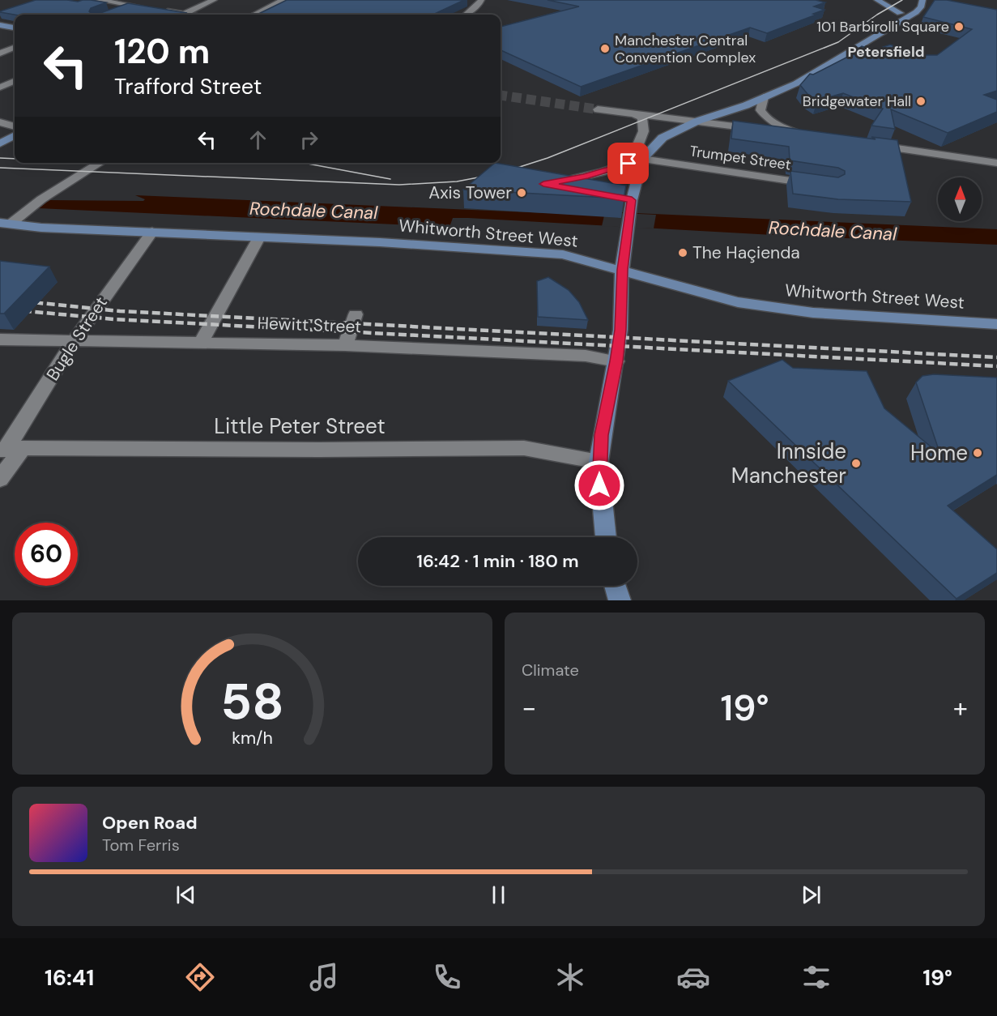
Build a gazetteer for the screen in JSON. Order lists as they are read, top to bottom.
{
  "streets": {
    "main road": ["Whitworth Street West"],
    "street": [
      "Trumpet Street",
      "Hewitt Street",
      "Bugle Street",
      "Little Peter Street"
    ]
  },
  "crossings": [
    ["Whitworth Street West", "Bugle Street"],
    ["Hewitt Street", "Bugle Street"],
    ["Bugle Street", "Little Peter Street"]
  ],
  "districts": ["Petersfield"],
  "water": ["Rochdale Canal"],
  "places": [
    "101 Barbirolli Square",
    "Manchester Central Convention Complex",
    "Bridgewater Hall",
    "Axis Tower",
    "The Haçienda",
    "Home",
    "Innside Manchester"
  ],
  "north": "top",
  "page": {
    "turn": ["120 m", "Trafford Street"],
    "limit": "60",
    "trip": "16:42 · 1 min · 180 m",
    "tile": "Climate",
    "heat": ["−", "19°", "+"],
    "song": ["Open Road", "Tom Ferris"],
    "tabs": ["16:41", "19°"],
    "gauge": ["58", "km/h"]
  }
}
